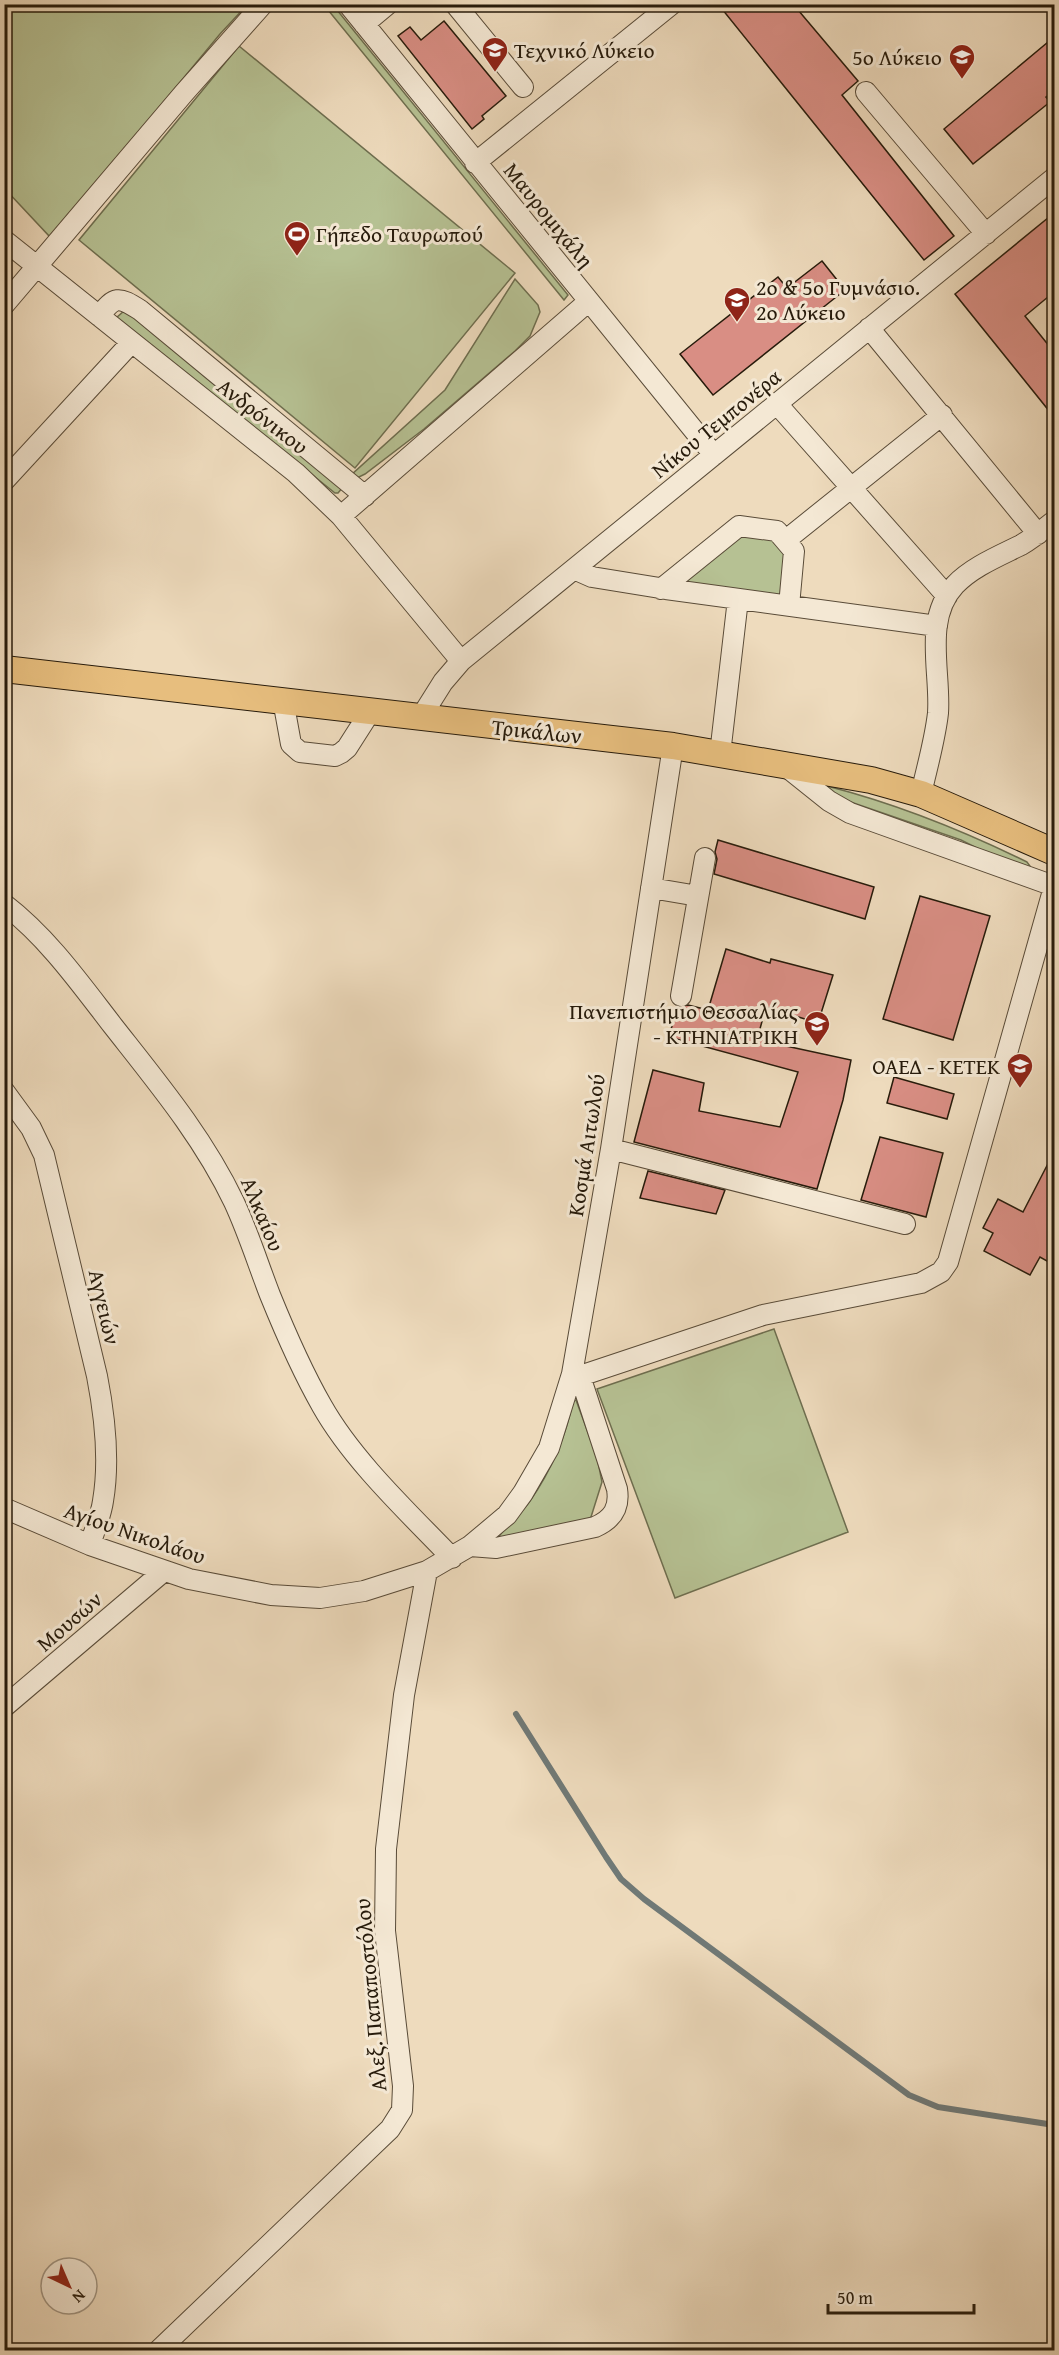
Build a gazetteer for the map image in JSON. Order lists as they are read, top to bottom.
{
  "streets": {
    "main road": ["Τρικάλων"],
    "street": [
      "Μαυρομιχάλη",
      "Ανδρόνικου",
      "Νίκου Τεμπονέρα",
      "Κοσμά Αιτωλού",
      "Αλκαίου",
      "Αγγειών",
      "Αγίου Νικολάου",
      "Μουσών",
      "Αλεξ. Παπαποστόλου"
    ]
  },
  "crossings": [
    ["Μαυρομιχάλη", "Νίκου Τεμπονέρα"],
    ["Ανδρόνικου", "Νίκου Τεμπονέρα"],
    ["Νίκου Τεμπονέρα", "Τρικάλων"],
    ["Τρικάλων", "Κοσμά Αιτωλού"],
    ["Κοσμά Αιτωλού", "Αγίου Νικολάου"],
    ["Αλκαίου", "Αγίου Νικολάου"],
    ["Αγγειών", "Αγίου Νικολάου"],
    ["Αγίου Νικολάου", "Μουσών"],
    ["Αγίου Νικολάου", "Αλεξ. Παπαποστόλου"]
  ],
  "places": {
    "school or university": [
      "Τεχνικό Λύκειο",
      "5ο Λύκειο",
      "2ο & 5ο Γυμνάσιο. 2ο Λύκειο",
      "Πανεπιστήμιο Θεσσαλίας - ΚΤΗΝΙΑΤΡΙΚΗ",
      "ΟΑΕΔ - ΚΕΤΕΚ"
    ],
    "sports": ["Γήπεδο Ταυρωπού"]
  },
  "scale_bar": "50 m",
  "north": "bottom right"
}
